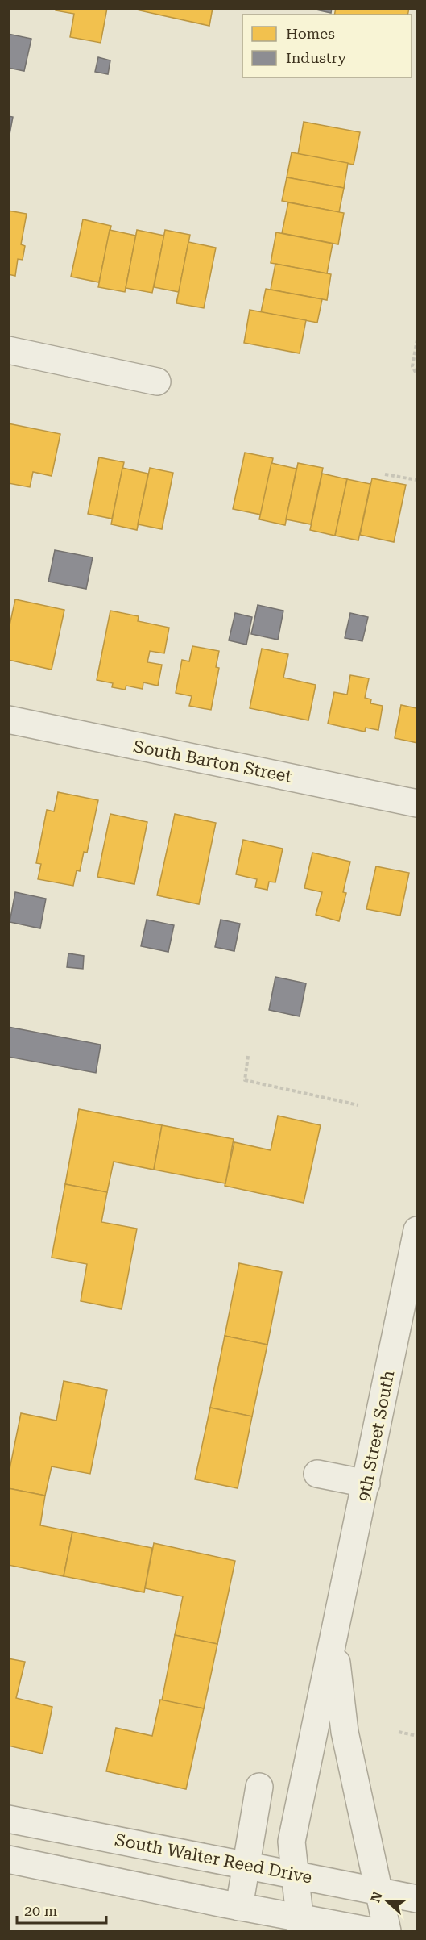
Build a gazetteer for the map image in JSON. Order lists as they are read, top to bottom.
{
  "streets": {
    "street": ["South Barton Street", "9th Street South", "South Walter Reed Drive"]
  },
  "crossings": [
    ["9th Street South", "South Walter Reed Drive"]
  ],
  "legend": ["Homes", "Industry"],
  "scale_bar": "20 m",
  "north": "left"
}
